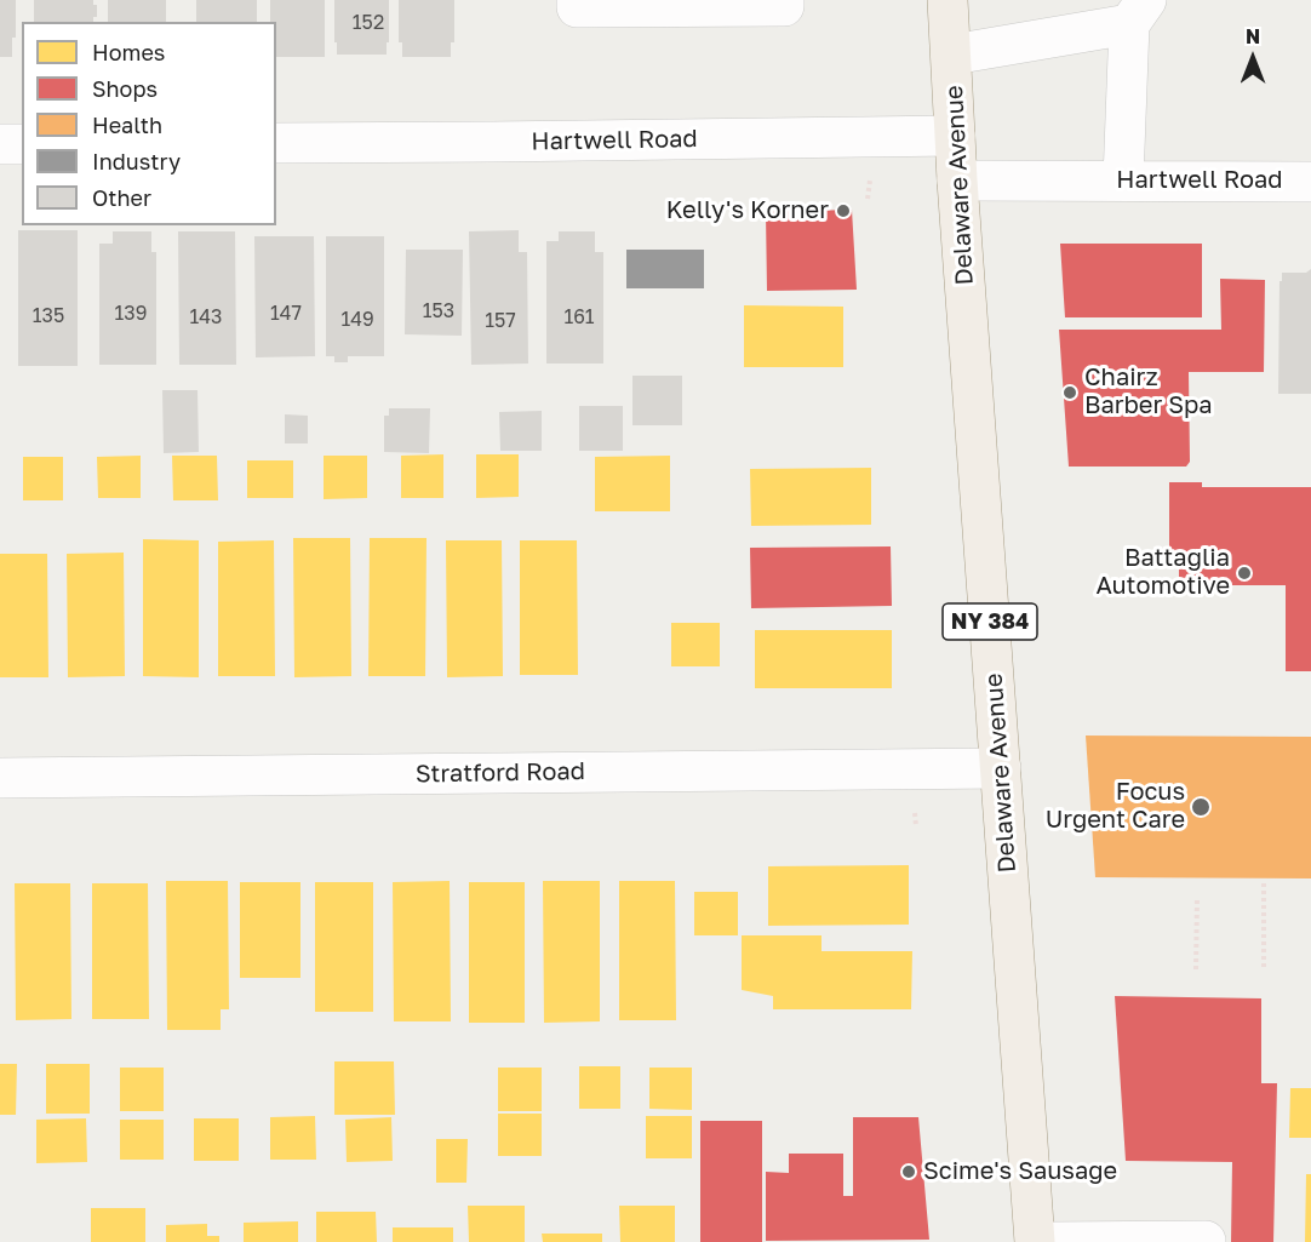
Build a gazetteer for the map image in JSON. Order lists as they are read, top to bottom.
{
  "streets": {
    "main road": ["Delaware Avenue", "NY 384"],
    "street": ["Hartwell Road", "Stratford Road"]
  },
  "crossings": [
    ["Hartwell Road", "Delaware Avenue"],
    ["Delaware Avenue", "Stratford Road"]
  ],
  "places": [
    "Kelly's Korner",
    "Chairz Barber Spa",
    "Battaglia Automotive",
    "Focus Urgent Care",
    "Scime's Sausage"
  ],
  "house_numbers": [
    "152",
    "153",
    "139",
    "147",
    "135",
    "143",
    "161",
    "149",
    "157"
  ],
  "legend": [
    "Homes",
    "Shops",
    "Health",
    "Industry",
    "Other"
  ],
  "north": "top"
}
